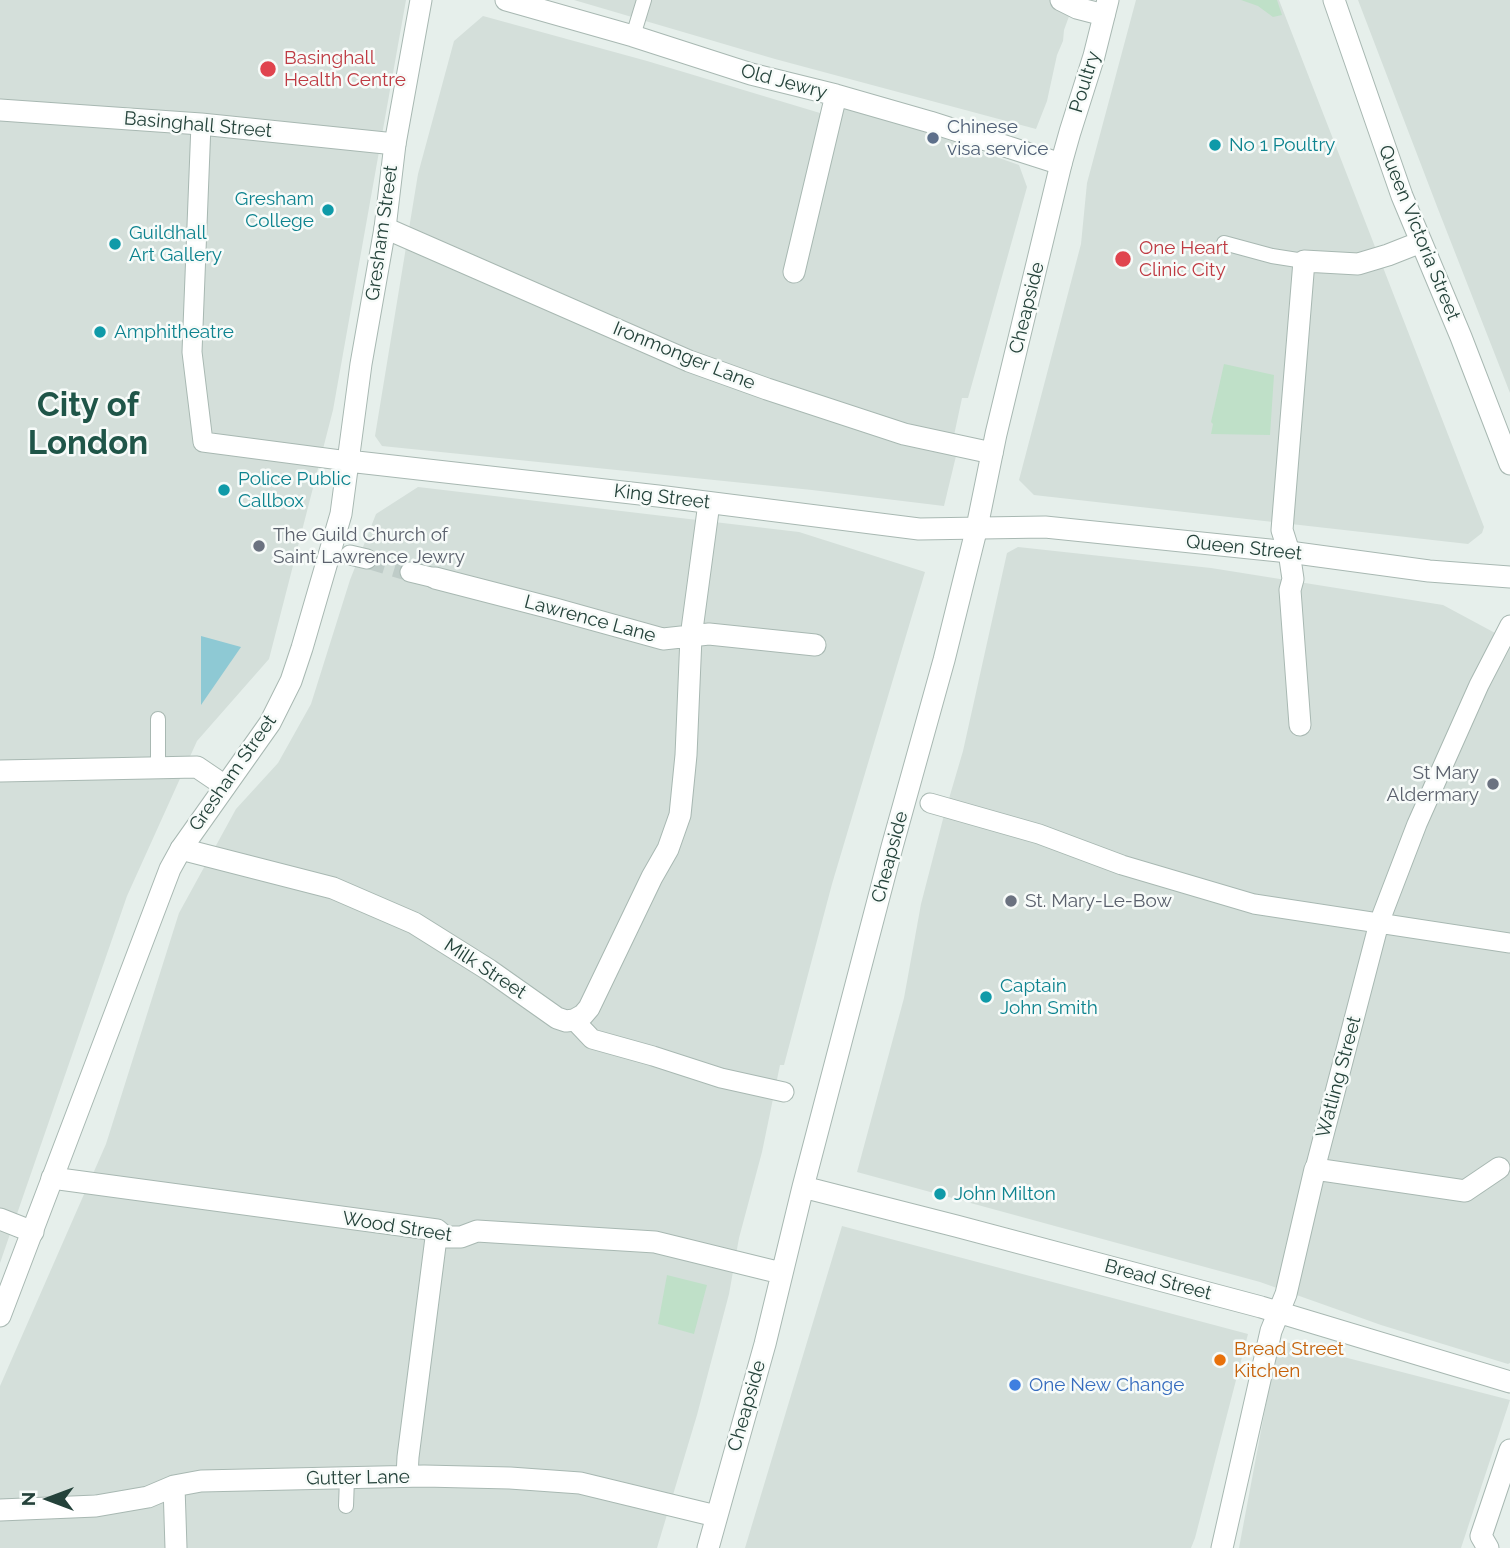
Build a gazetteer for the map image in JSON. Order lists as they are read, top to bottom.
{
  "streets": {
    "street": [
      "Old Jewry",
      "Poultry",
      "Basinghall Street",
      "Gresham Street",
      "Queen Victoria Street",
      "Cheapside",
      "Ironmonger Lane",
      "King Street",
      "Queen Street",
      "Lawrence Lane",
      "Milk Street",
      "Watling Street",
      "Wood Street",
      "Bread Street",
      "Gutter Lane"
    ]
  },
  "crossings": [
    ["Old Jewry", "Poultry"],
    ["Old Jewry", "Cheapside"],
    ["Poultry", "Cheapside"],
    ["Basinghall Street", "Gresham Street"],
    ["Gresham Street", "Ironmonger Lane"],
    ["Gresham Street", "King Street"],
    ["Gresham Street", "Milk Street"],
    ["Gresham Street", "Wood Street"],
    ["Cheapside", "Ironmonger Lane"],
    ["Cheapside", "King Street"],
    ["Cheapside", "Queen Street"],
    ["Cheapside", "Wood Street"],
    ["Cheapside", "Bread Street"],
    ["Cheapside", "Gutter Lane"],
    ["King Street", "Queen Street"],
    ["Watling Street", "Bread Street"]
  ],
  "districts": ["City of London"],
  "places": [
    "Basinghall Health Centre",
    "Chinese visa service",
    "No 1 Poultry",
    "Gresham College",
    "Guildhall Art Gallery",
    "One Heart Clinic City",
    "Amphitheatre",
    "Police Public Callbox",
    "The Guild Church of Saint Lawrence Jewry",
    "St Mary Aldermary",
    "St. Mary-Le-Bow",
    "Captain John Smith",
    "John Milton",
    "Bread Street Kitchen",
    "One New Change"
  ],
  "north": "left"
}
